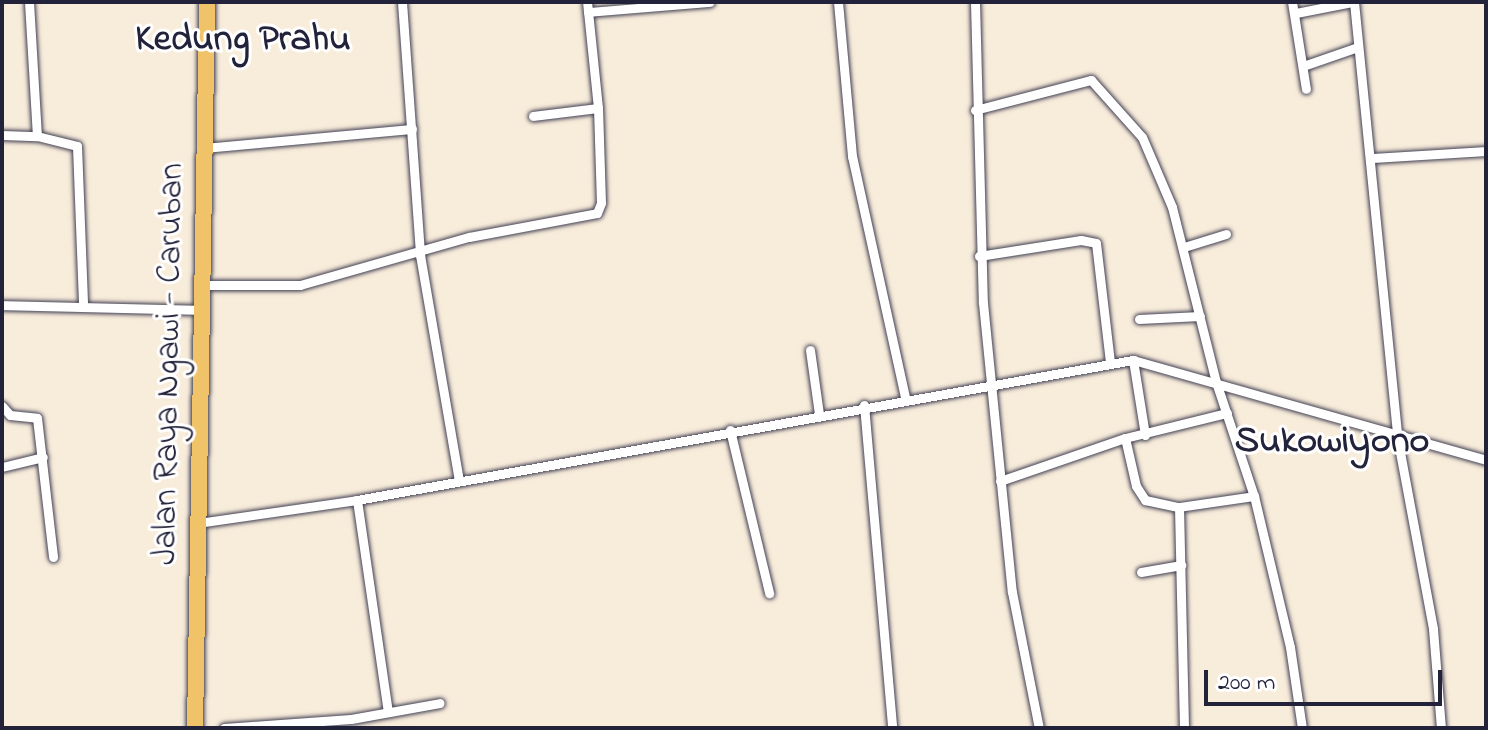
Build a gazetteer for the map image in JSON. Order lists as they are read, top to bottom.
{
  "streets": {
    "highway": ["Jalan Raya Ngawi - Caruban"]
  },
  "districts": ["Kedung Prahu", "Sukowiyono"],
  "scale_bar": "200 m"
}
